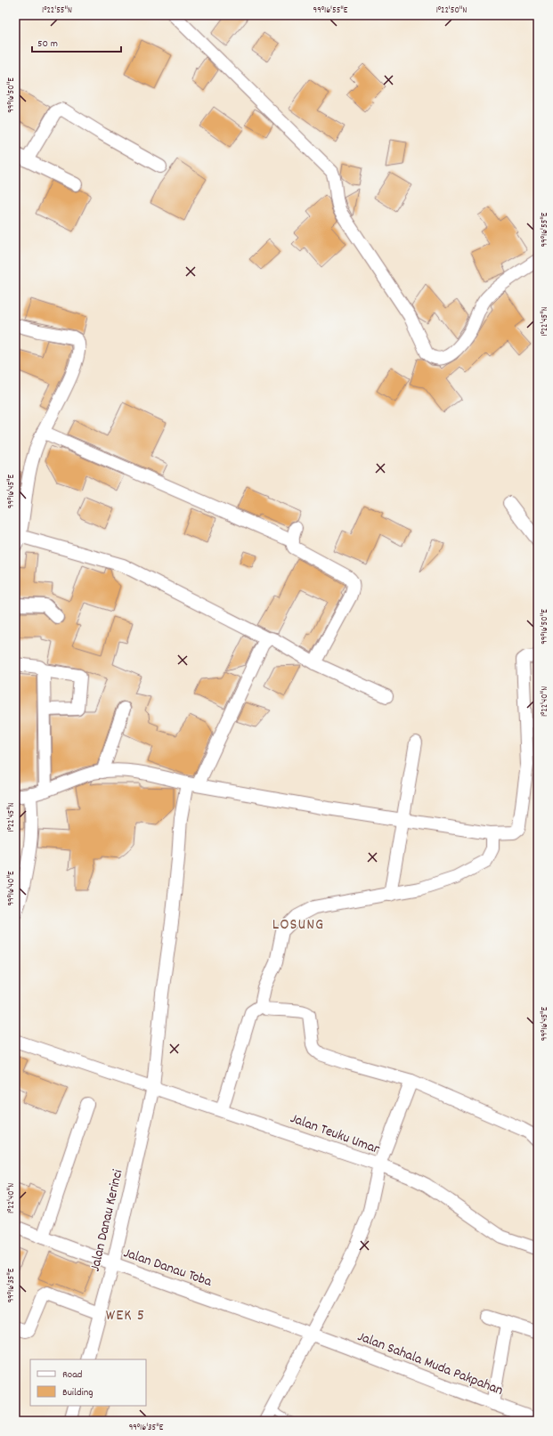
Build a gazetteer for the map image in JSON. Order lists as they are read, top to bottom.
{
  "streets": {
    "street": [
      "Jalan Teuku Umar",
      "Jalan Danau Kerinci",
      "Jalan Danau Toba",
      "Jalan Sahala Muda Pakpahan"
    ]
  },
  "crossings": [
    ["Jalan Teuku Umar", "Jalan Danau Kerinci"],
    ["Jalan Teuku Umar", "Jalan Danau Toba"],
    ["Jalan Teuku Umar", "Jalan Sahala Muda Pakpahan"],
    ["Jalan Danau Kerinci", "Jalan Danau Toba"],
    ["Jalan Danau Toba", "Jalan Sahala Muda Pakpahan"]
  ],
  "districts": ["LOSUNG", "WEK 5"],
  "legend": ["Road", "Building"],
  "scale_bar": "50 m",
  "coordinates": [
    "1°22'55\"N",
    "99°16'55\"E",
    "1°22'50\"N",
    "99°16'50\"E",
    "1°22'45\"N",
    "99°16'45\"E",
    "1°22'40\"N",
    "99°16'40\"E",
    "99°16'35\"E"
  ]
}
